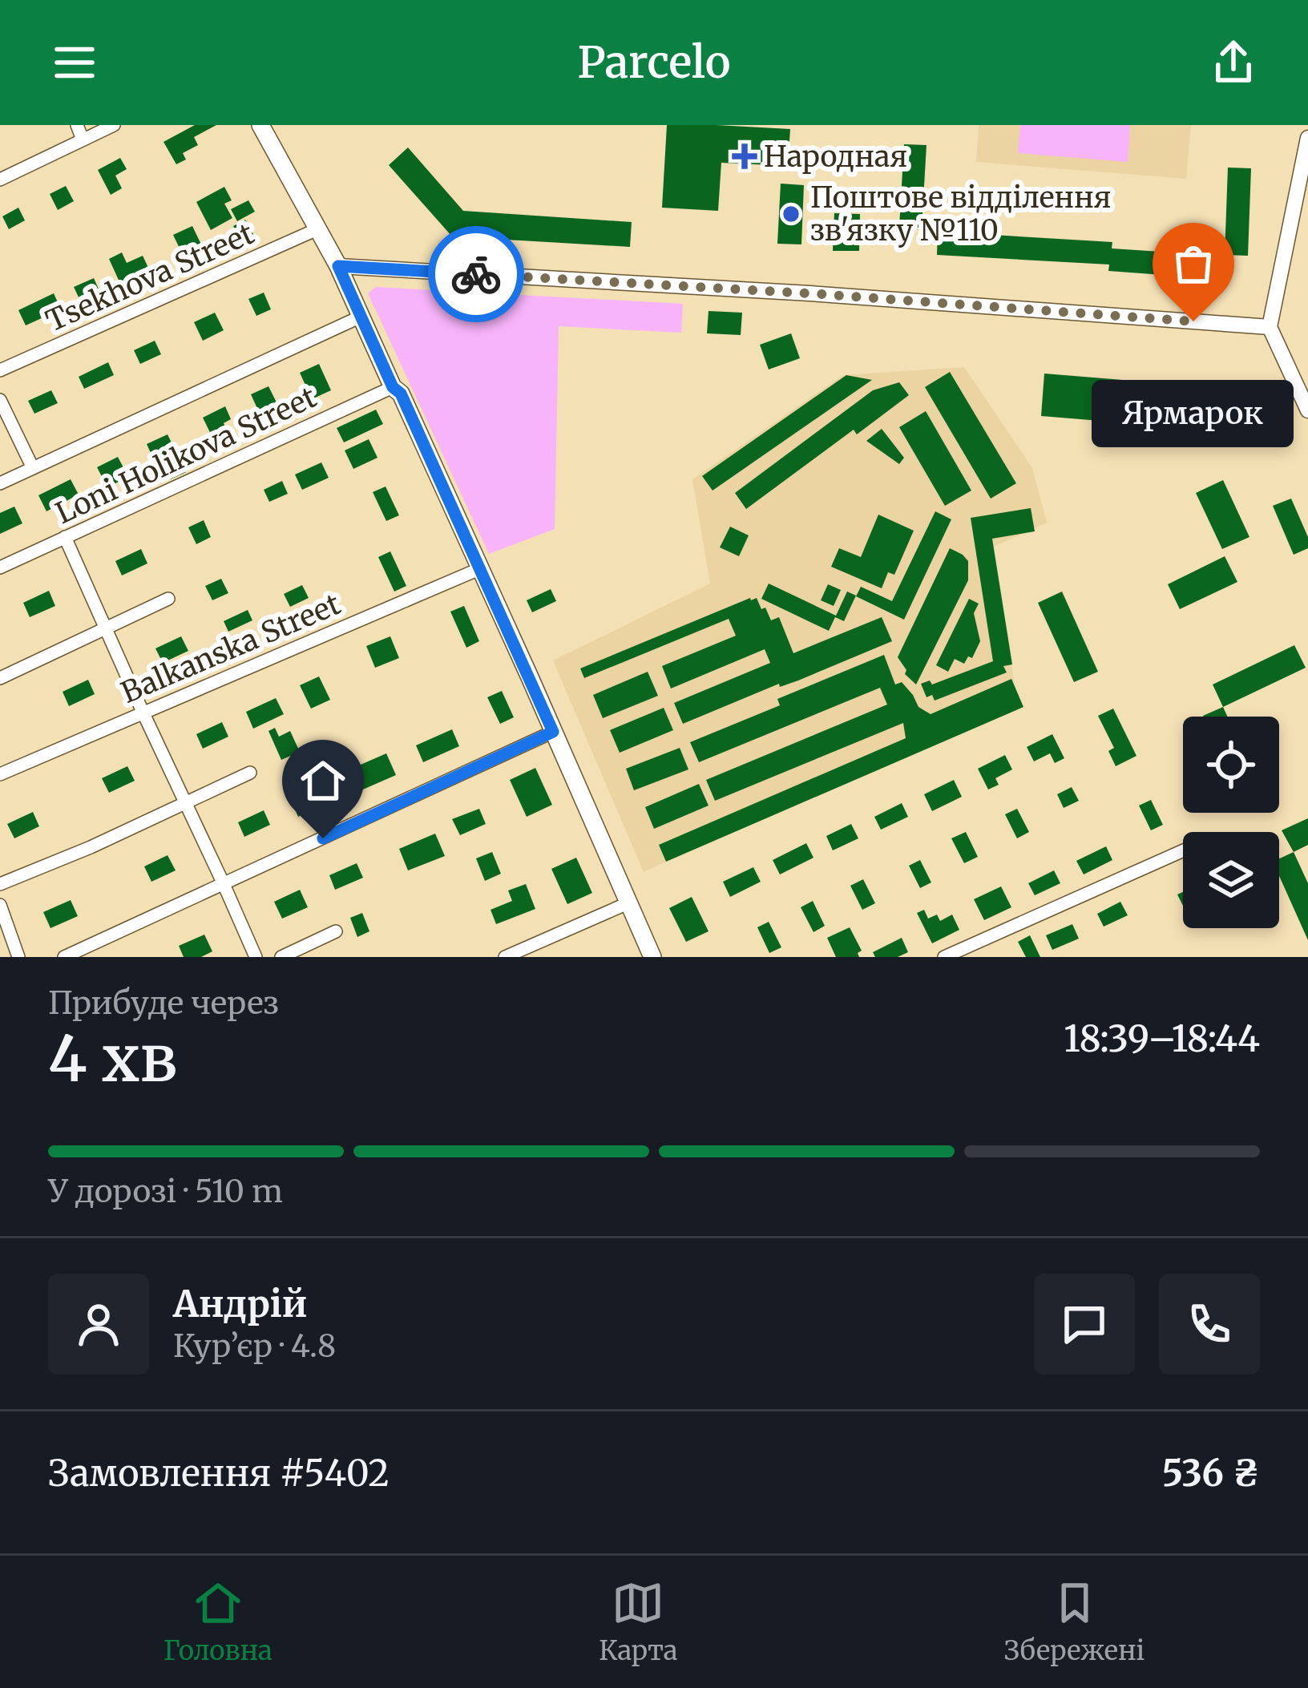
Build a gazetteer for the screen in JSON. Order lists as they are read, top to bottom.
{
  "streets": {
    "street": ["Tsekhova Street", "Loni Holikova Street", "Balkanska Street"]
  },
  "places": {
    "health": ["Народная"],
    "other": ["Поштове відділення зв'язку №110", "Ярмарок"]
  },
  "page": {
    "header": "Parcelo",
    "bubble": "Ярмарок",
    "heading": ["4 хв", "Прибуде через", "18:39–18:44"],
    "panel": [
      "Андрій",
      "Кур’єр · 4.8",
      "Замовлення #5402",
      "536 ₴"
    ],
    "bar": "У дорозі · 510 m",
    "tabs": ["Головна", "Карта", "Збережені"]
  }
}
